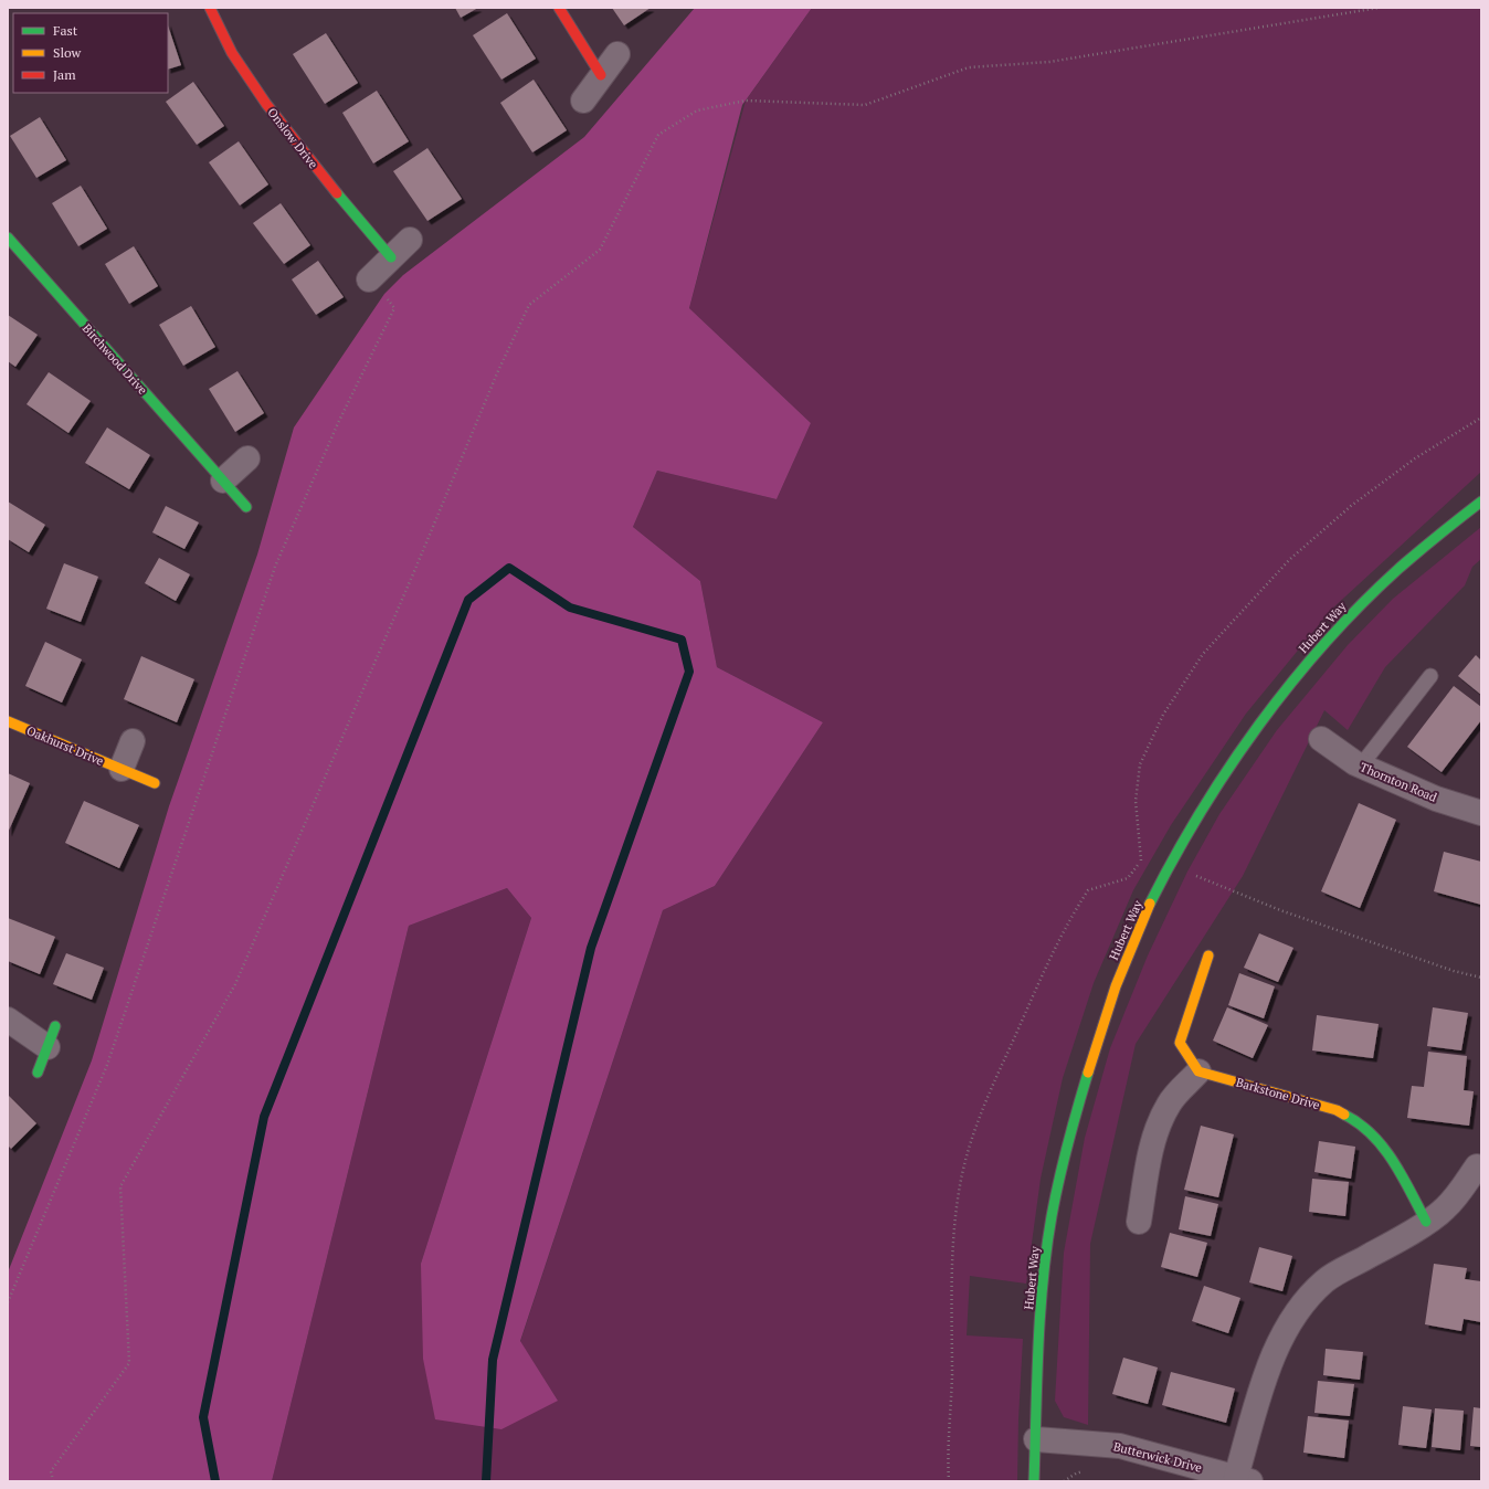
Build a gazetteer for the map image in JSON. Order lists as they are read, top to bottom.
{
  "streets": {
    "street": [
      "Onslow Drive",
      "Birchwood Drive",
      "Hubert Way",
      "Oakhurst Drive",
      "Thornton Road",
      "Barkstone Drive",
      "Butterwick Drive"
    ]
  },
  "crossings": [
    ["Hubert Way", "Butterwick Drive"]
  ],
  "legend": ["Fast", "Slow", "Jam"]
}
